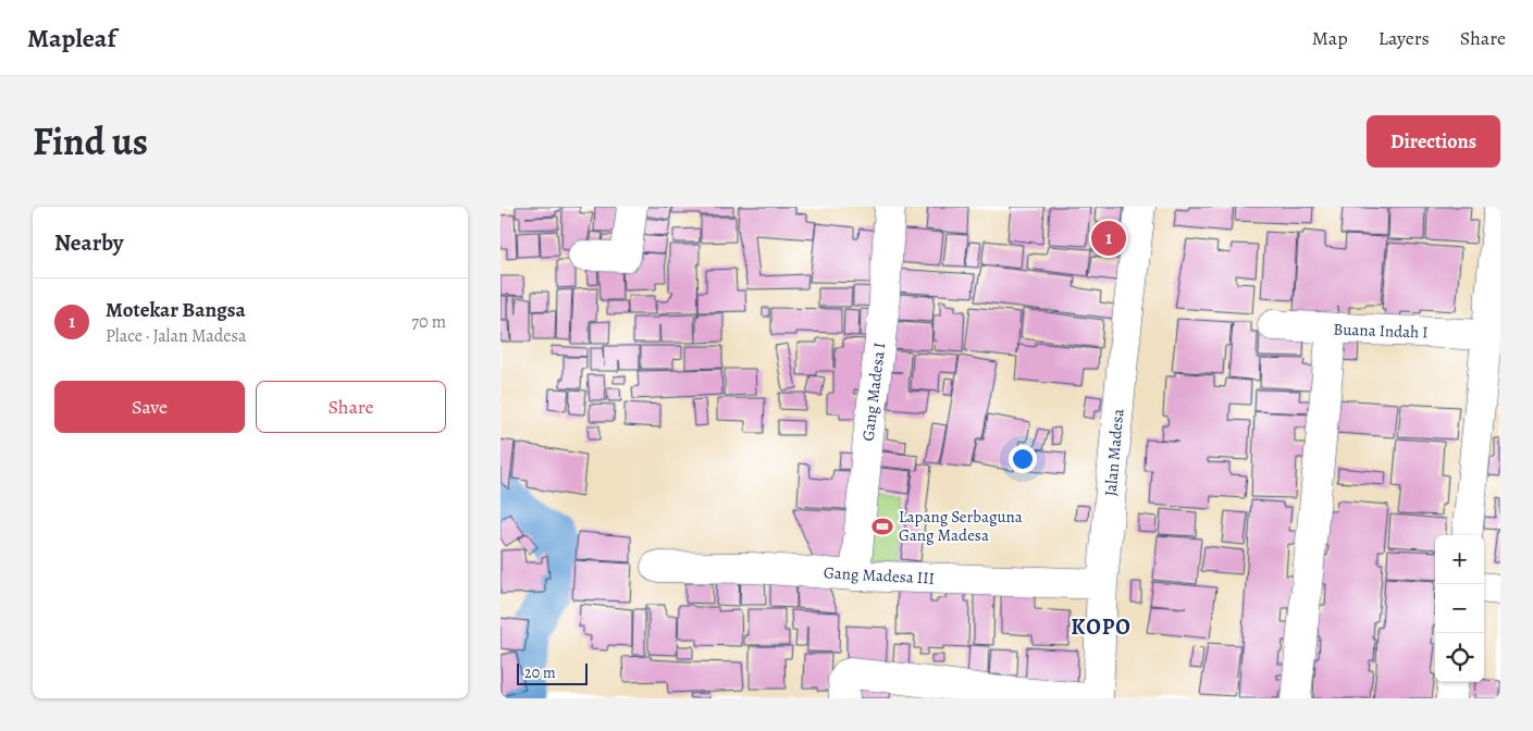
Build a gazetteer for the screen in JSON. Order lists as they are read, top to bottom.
{
  "streets": {
    "street": [
      "Buana Indah I",
      "Gang Madesa I",
      "Jalan Madesa",
      "Gang Madesa III"
    ]
  },
  "crossings": [
    ["Gang Madesa I", "Gang Madesa III"],
    ["Jalan Madesa", "Gang Madesa III"]
  ],
  "districts": ["KOPO"],
  "places": {
    "sports": ["Lapang Serbaguna Gang Madesa"]
  },
  "scale_bar": "20 m",
  "page": {
    "header": "Mapleaf",
    "nav": ["Map", "Layers", "Share"],
    "title": "Find us",
    "buttons": [
      "Directions",
      ["Save", "Share"]
    ],
    "heading": "Nearby",
    "pins": "1",
    "list": [
      {
        "mark": "1",
        "name": "Motekar Bangsa",
        "note": "Place · Jalan Madesa",
        "value": "70 m"
      }
    ],
    "map_buttons": ["+", "−"],
    "scale": "20 m"
  }
}
